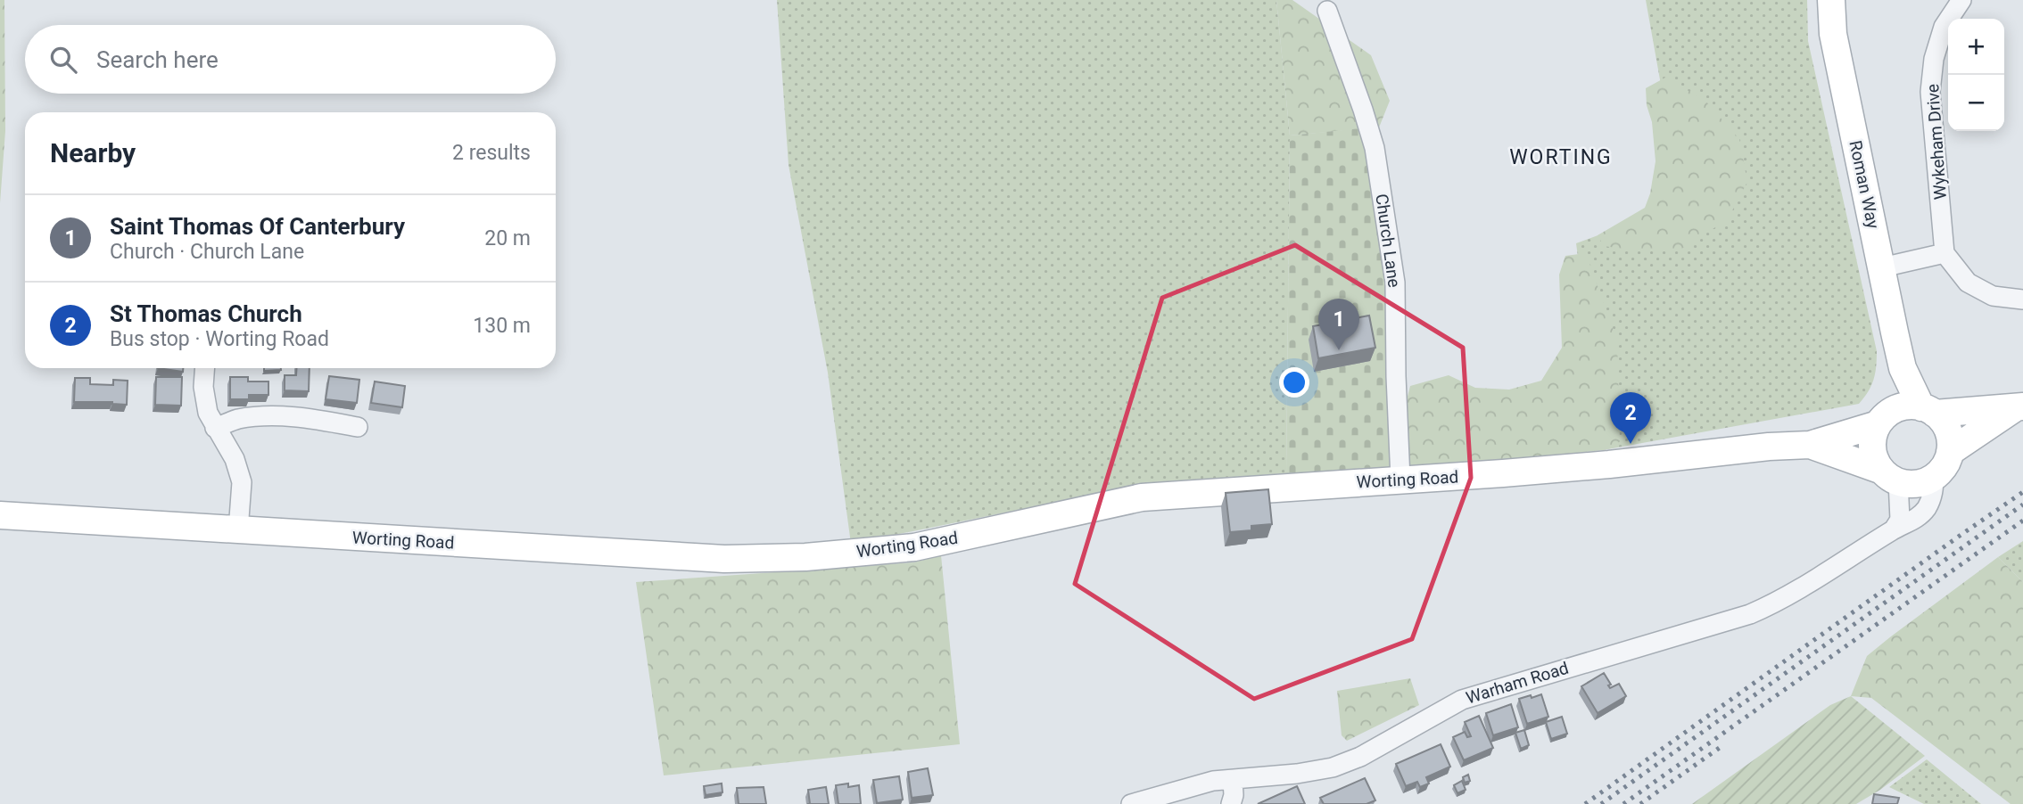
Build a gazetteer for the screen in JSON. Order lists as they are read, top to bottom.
{
  "streets": {
    "main road": ["Roman Way", "Worting Road"],
    "street": ["Wykeham Drive", "Church Lane", "Warham Road"]
  },
  "crossings": [
    ["Roman Way", "Worting Road"],
    ["Roman Way", "Warham Road"],
    ["Church Lane", "Worting Road"],
    ["Worting Road", "Warham Road"]
  ],
  "districts": ["WORTING"],
  "page": {
    "map_buttons": ["+", "−"],
    "search": "Search here",
    "heading": ["Nearby", "2 results"],
    "list": [
      {
        "mark": "1",
        "name": "Saint Thomas Of Canterbury",
        "note": "Church · Church Lane",
        "value": "20 m"
      },
      {
        "mark": "2",
        "name": "St Thomas Church",
        "note": "Bus stop · Worting Road",
        "value": "130 m"
      }
    ],
    "pins": ["1", "2"]
  }
}
